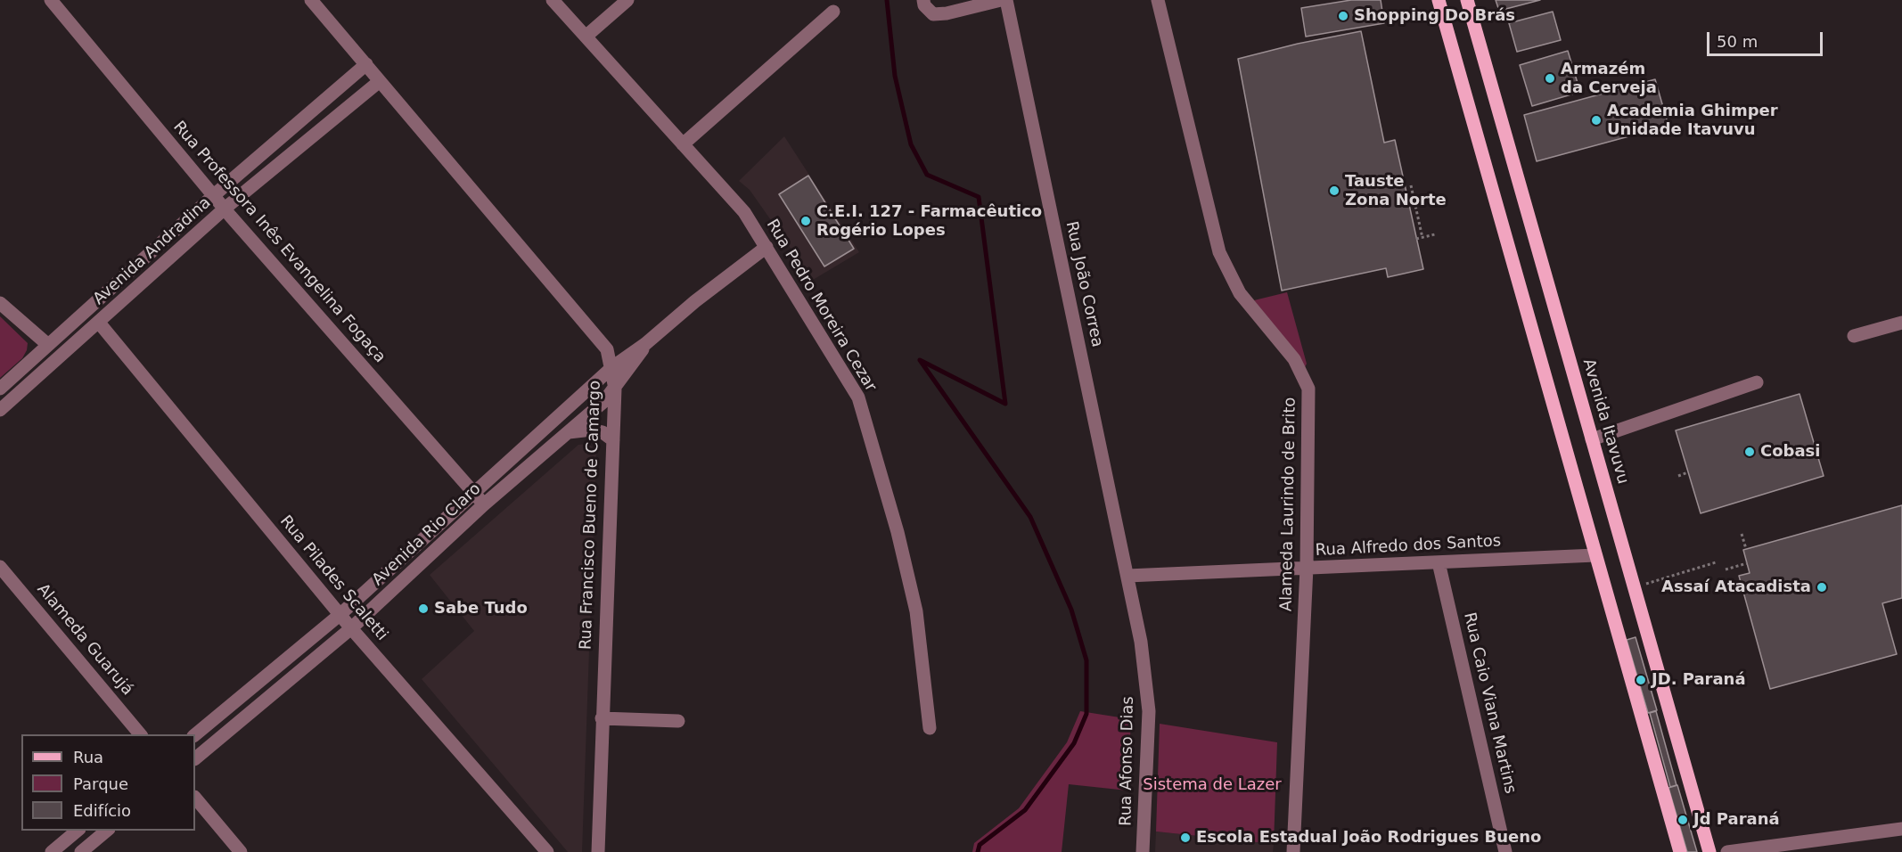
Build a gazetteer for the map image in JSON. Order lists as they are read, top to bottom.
{
  "streets": {
    "main road": ["Avenida Itavuvu"],
    "street": [
      "Rua Professora Inês Evangelina Fogaça",
      "Avenida Andradina",
      "Rua João Correa",
      "Rua Pedro Moreira Cezar",
      "Alameda Laurindo de Brito",
      "Rua Francisco Bueno de Camargo",
      "Avenida Rio Claro",
      "Rua Alfredo dos Santos",
      "Rua Pilades Scaletti",
      "Alameda Guarujá",
      "Rua Caio Viana Martins",
      "Rua Afonso Dias"
    ]
  },
  "crossings": [
    ["Rua Professora Inês Evangelina Fogaça", "Avenida Andradina"],
    ["Rua Professora Inês Evangelina Fogaça", "Avenida Rio Claro"],
    ["Avenida Andradina", "Rua Francisco Bueno de Camargo"],
    ["Avenida Andradina", "Rua Pilades Scaletti"],
    ["Rua João Correa", "Rua Alfredo dos Santos"],
    ["Rua João Correa", "Rua Afonso Dias"],
    ["Rua Pedro Moreira Cezar", "Avenida Rio Claro"],
    ["Alameda Laurindo de Brito", "Rua Alfredo dos Santos"],
    ["Rua Francisco Bueno de Camargo", "Avenida Rio Claro"],
    ["Avenida Rio Claro", "Rua Pilades Scaletti"],
    ["Rua Alfredo dos Santos", "Rua Caio Viana Martins"],
    ["Rua Alfredo dos Santos", "Rua Afonso Dias"]
  ],
  "parks": ["Sistema de Lazer"],
  "places": [
    "Shopping Do Brás",
    "Armazém da Cerveja",
    "Academia Ghimper Unidade Itavuvu",
    "Tauste Zona Norte",
    "C.E.I. 127 - Farmacêutico Rogério Lopes",
    "Cobasi",
    "Assaí Atacadista",
    "Sabe Tudo",
    "JD. Paraná",
    "Jd Paraná",
    "Escola Estadual João Rodrigues Bueno"
  ],
  "legend": ["Rua", "Parque", "Edifício"],
  "scale_bar": "50 m"
}
